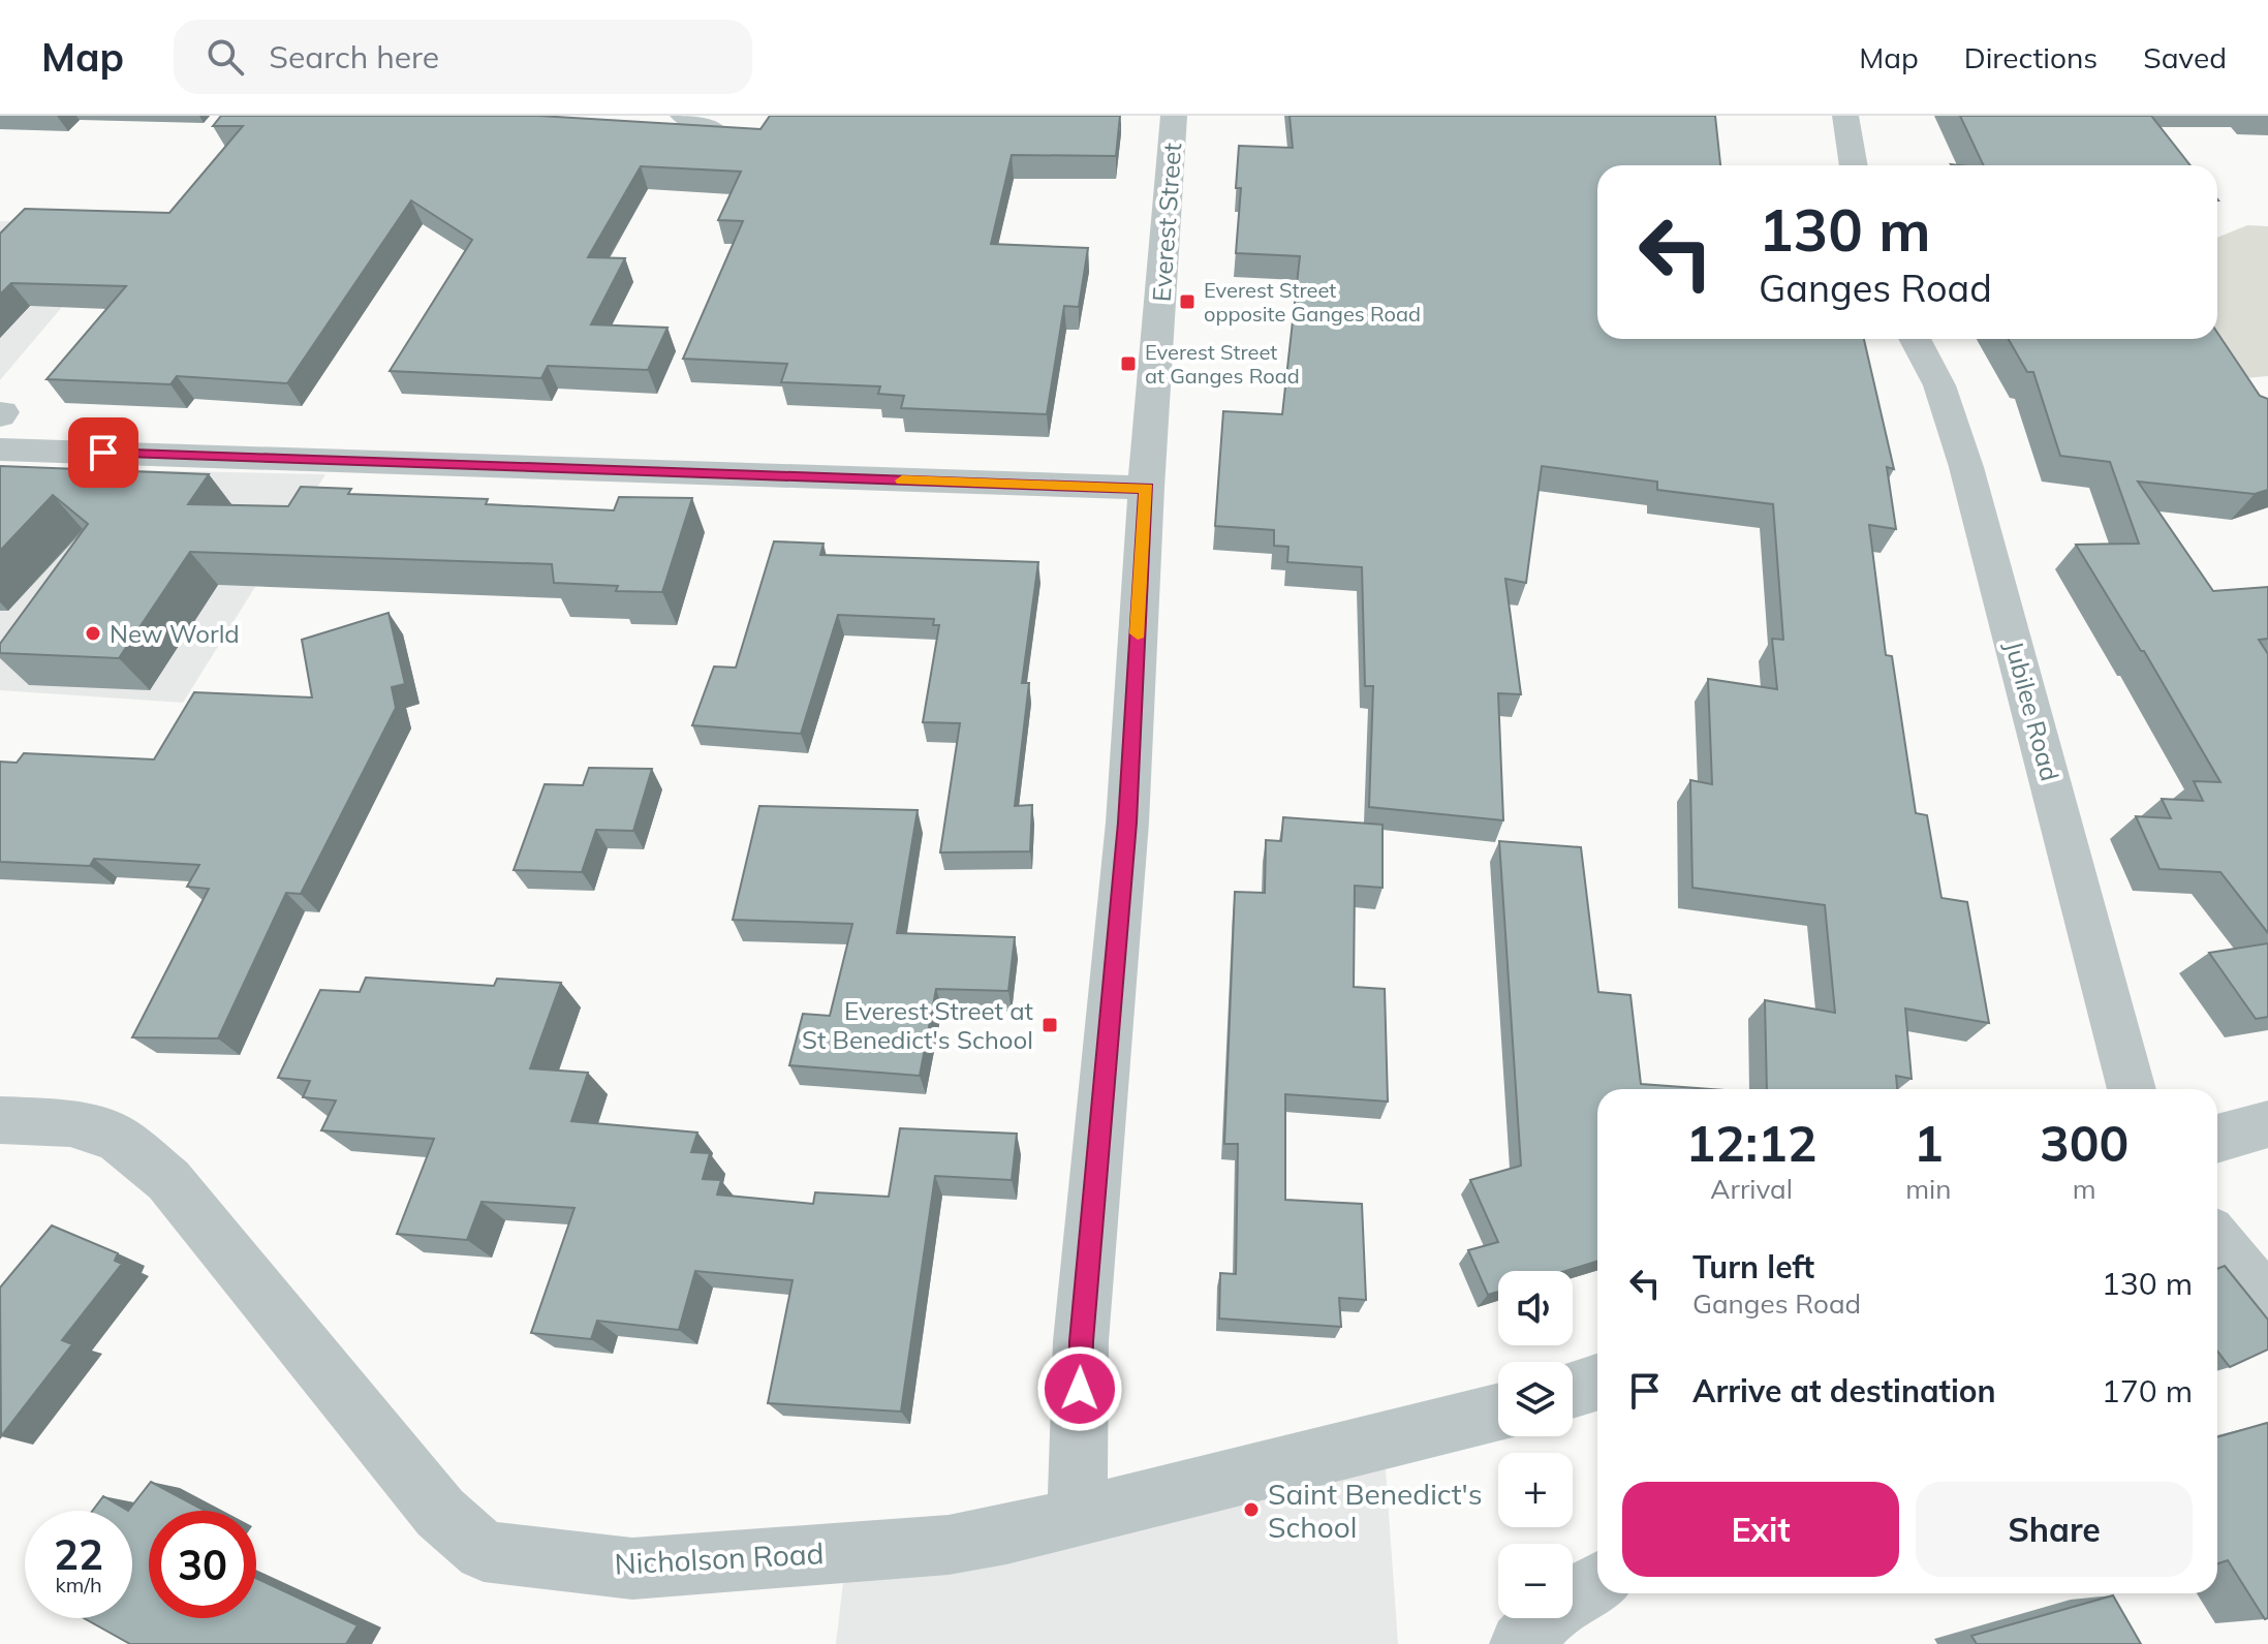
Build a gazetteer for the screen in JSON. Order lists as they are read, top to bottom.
{
  "streets": {
    "street": ["Everest Street", "Jubilee Road", "Nicholson Road"]
  },
  "crossings": [
    ["Everest Street", "Nicholson Road"]
  ],
  "places": {
    "transit": ["Everest Street opposite Ganges Road", "Everest Street at Ganges Road", "Everest Street at St Benedict's School"],
    "other": ["New World", "Saint Benedict's School"]
  },
  "page": {
    "header": "Map",
    "search": "Search here",
    "nav": ["Map", "Directions", "Saved"],
    "turn": ["130 m", "Ganges Road"],
    "eta": [
      "12:12",
      "Arrival",
      "1",
      "min",
      "300",
      "m"
    ],
    "list": [
      {
        "name": "Turn left",
        "note": "Ganges Road",
        "value": "130 m"
      },
      {
        "name": "Arrive at destination",
        "value": "170 m"
      }
    ],
    "map_buttons": ["+", "−"],
    "buttons": ["Exit", "Share"],
    "speed": "22 km/h",
    "limit": "30"
  }
}
